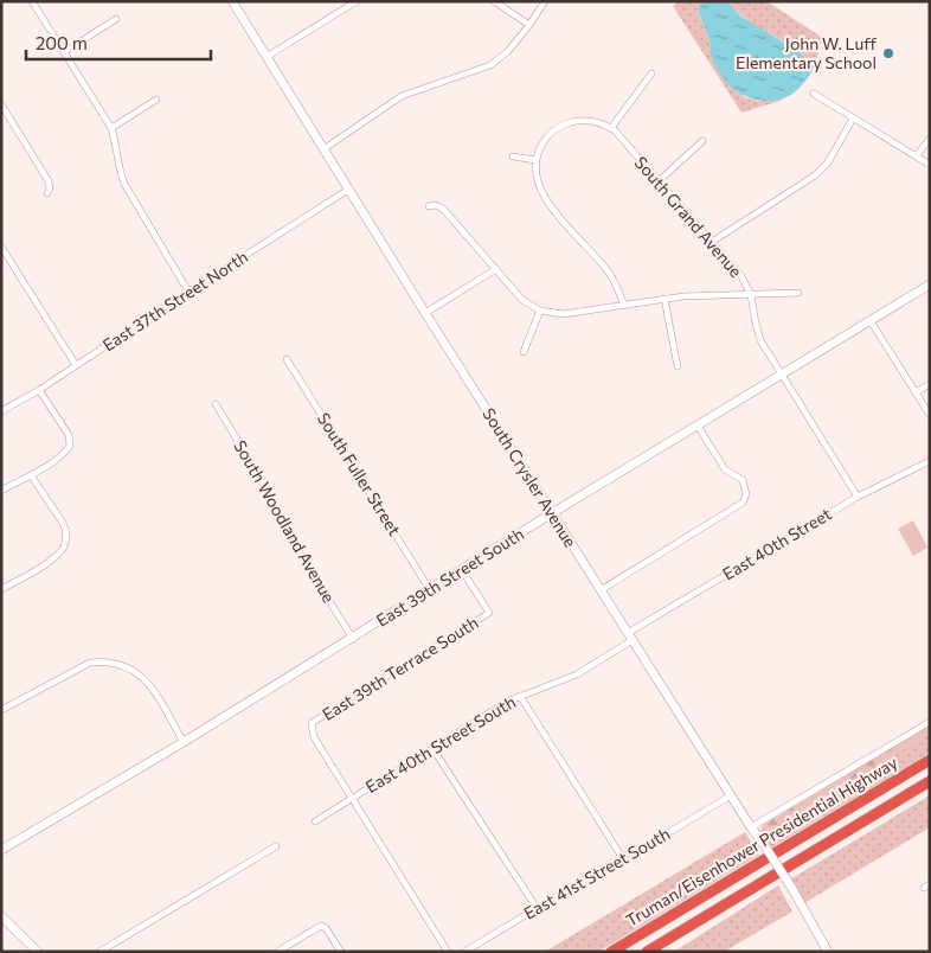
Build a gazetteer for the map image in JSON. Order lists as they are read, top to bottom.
{
  "streets": {
    "highway": ["Truman/Eisenhower Presidential Highway"],
    "main road": ["South Crysler Avenue", "East 39th Street South"],
    "street": [
      "South Grand Avenue",
      "East 37th Street North",
      "South Fuller Street",
      "South Woodland Avenue",
      "East 40th Street",
      "East 39th Terrace South",
      "East 40th Street South",
      "East 41st Street South"
    ]
  },
  "crossings": [
    ["South Grand Avenue", "East 40th Street"],
    ["South Grand Avenue", "East 39th Street South"],
    ["East 37th Street North", "South Crysler Avenue"],
    ["South Fuller Street", "East 39th Street South"],
    ["South Crysler Avenue", "East 40th Street"],
    ["South Crysler Avenue", "East 39th Street South"],
    ["South Crysler Avenue", "East 40th Street South"],
    ["South Crysler Avenue", "East 41st Street South"],
    ["South Woodland Avenue", "East 39th Street South"],
    ["East 40th Street", "East 40th Street South"],
    ["East 39th Street South", "East 39th Terrace South"],
    ["East 39th Terrace South", "East 40th Street South"]
  ],
  "places": ["John W. Luff Elementary School"],
  "scale_bar": "200 m"
}
